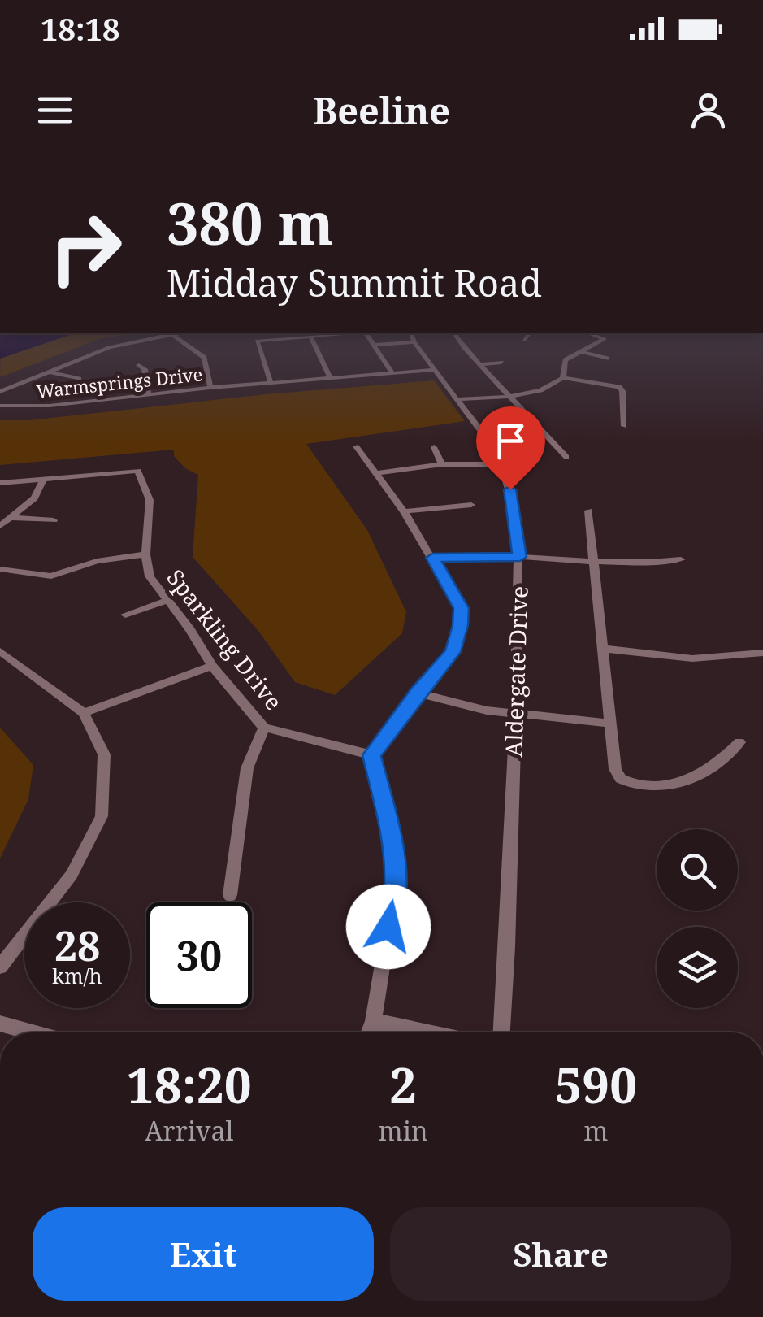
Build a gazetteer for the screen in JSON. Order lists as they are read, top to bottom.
{
  "streets": {
    "street": ["Warmsprings Drive", "Sparkling Drive", "Aldergate Drive"]
  },
  "crossings": [
    ["Warmsprings Drive", "Aldergate Drive"]
  ],
  "page": {
    "status": "18:18",
    "header": "Beeline",
    "turn": ["380 m", "Midday Summit Road"],
    "speed": "28 km/h",
    "limit": "30",
    "eta": [
      "18:20",
      "Arrival",
      "2",
      "min",
      "590",
      "m"
    ],
    "buttons": ["Exit", "Share"]
  }
}
